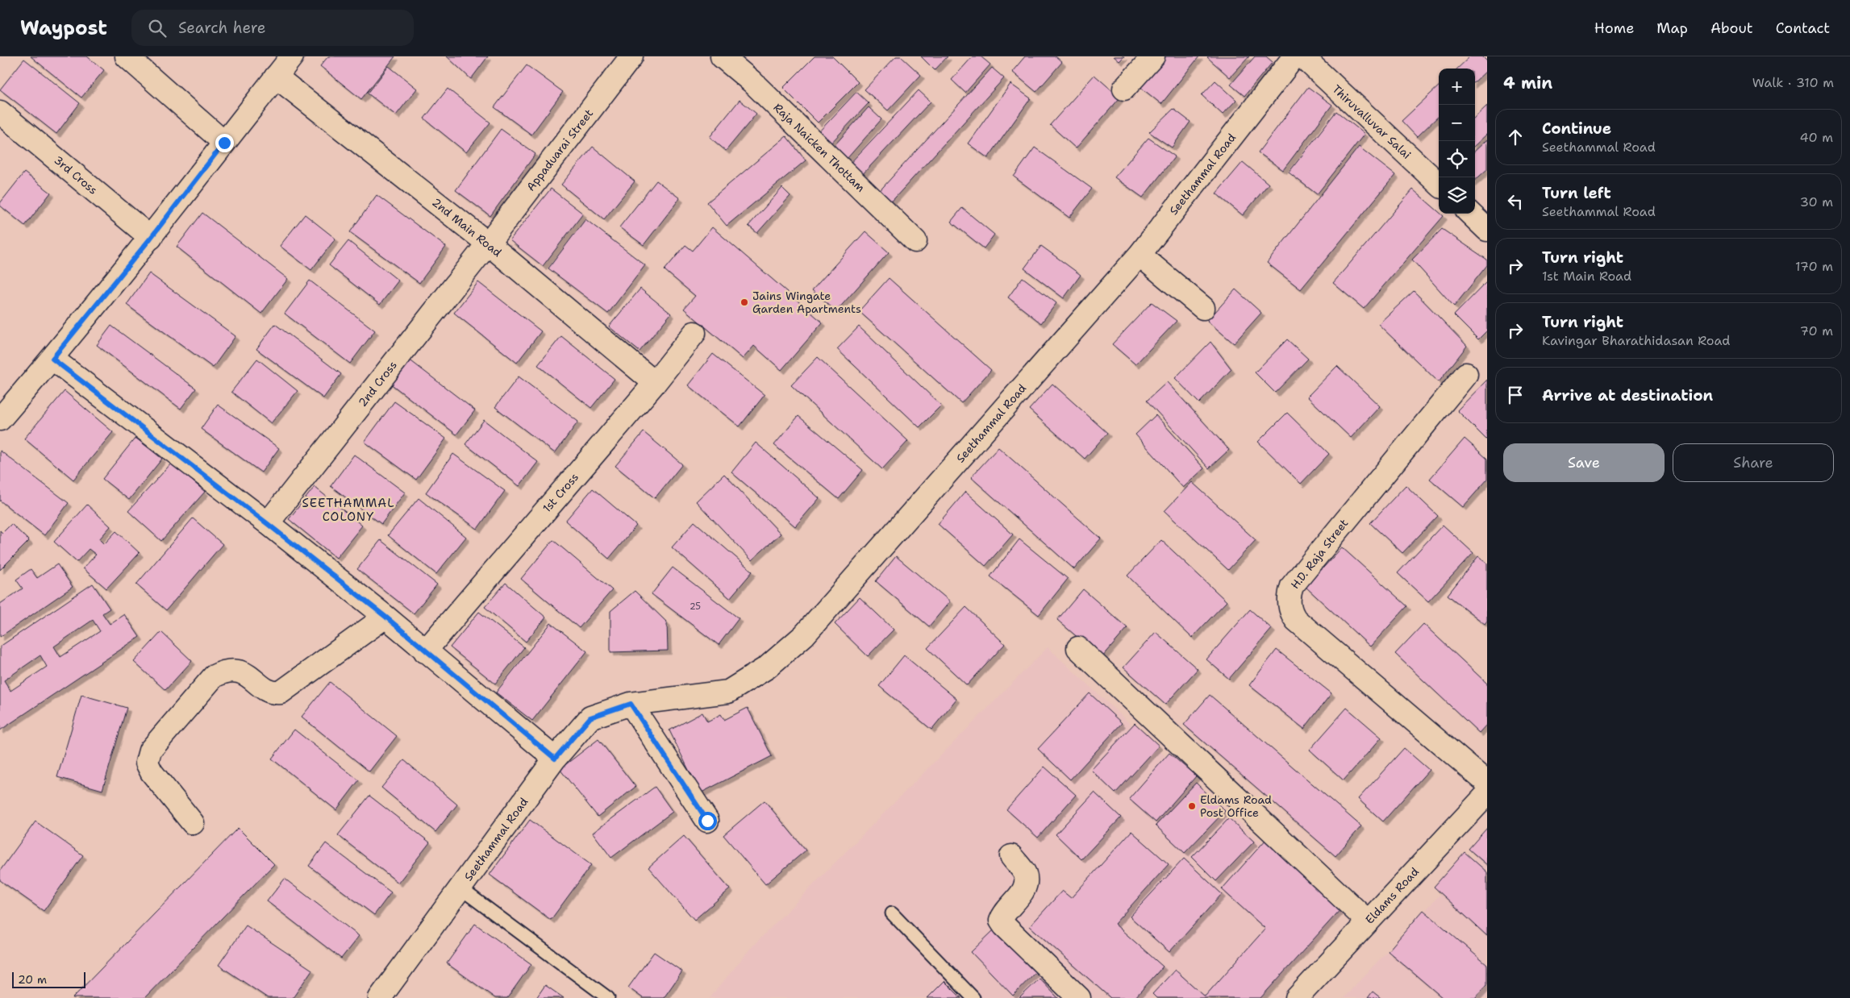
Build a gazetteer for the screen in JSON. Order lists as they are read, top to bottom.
{
  "streets": {
    "street": [
      "Thiruvalluvar Salai",
      "Raja Naicken Thottam",
      "Appaduarai Street",
      "Seethammal Road",
      "3rd Cross",
      "2nd Main Road",
      "2nd Cross",
      "1st Cross",
      "H.D. Raja Street",
      "Eldams Road"
    ]
  },
  "crossings": [
    ["Appaduarai Street", "2nd Main Road"],
    ["Appaduarai Street", "2nd Cross"],
    ["2nd Main Road", "2nd Cross"],
    ["2nd Main Road", "1st Cross"]
  ],
  "districts": ["SEETHAMMAL COLONY"],
  "places": ["Jains Wingate Garden Apartments", "Eldams Road Post Office"],
  "house_numbers": ["25"],
  "scale_bar": "20 m",
  "page": {
    "header": "Waypost",
    "search": "Search here",
    "nav": [
      "Home",
      "Map",
      "About",
      "Contact"
    ],
    "heading": ["4 min", "Walk · 310 m"],
    "map_buttons": ["+", "−"],
    "list": [
      ["Continue", "Seethammal Road", "40 m"],
      ["Turn left", "Seethammal Road", "30 m"],
      ["Turn right", "1st Main Road", "170 m"],
      ["Turn right", "Kavingar Bharathidasan Road", "70 m"],
      "Arrive at destination"
    ],
    "buttons": ["Save", "Share"],
    "scale": "20 m"
  }
}
